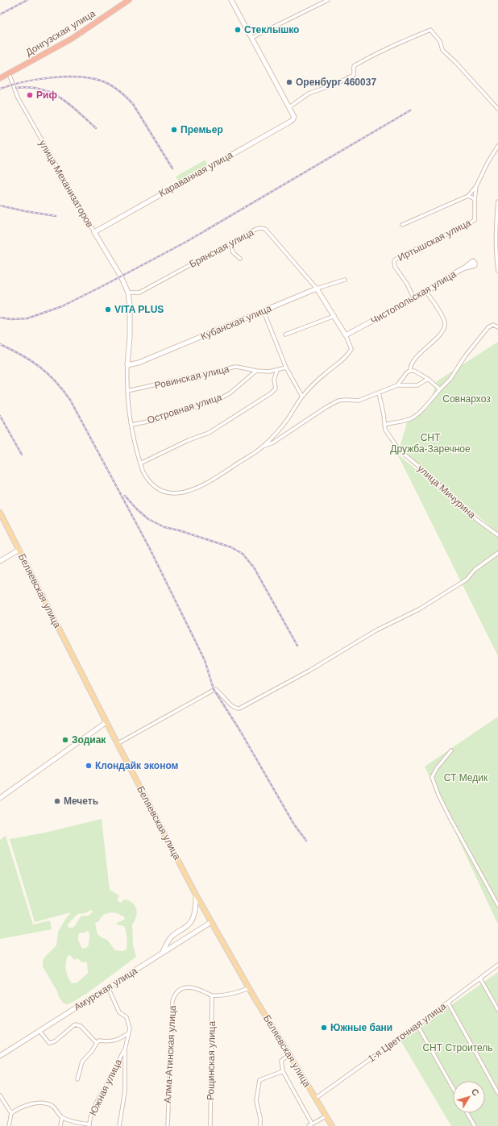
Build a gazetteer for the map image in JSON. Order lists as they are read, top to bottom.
{
  "streets": {
    "highway": ["Донгузская улица"],
    "main road": ["Беляевская улица"],
    "street": [
      "Караванная улица",
      "улица Механизаторов",
      "Иртышская улица",
      "Брянская улица",
      "Чистопольская улица",
      "Кубанская улица",
      "Ровинская улица",
      "Островная улица",
      "улица Мичурина",
      "Амурская улица",
      "1-я Цветочная улица",
      "Алма-Атинская улица",
      "Рощинская улица",
      "Южная улица"
    ]
  },
  "crossings": [
    ["Донгузская улица", "улица Механизаторов"],
    ["Караванная улица", "улица Механизаторов"],
    ["улица Механизаторов", "Брянская улица"],
    ["улица Механизаторов", "Кубанская улица"],
    ["Иртышская улица", "Чистопольская улица"],
    ["Брянская улица", "Чистопольская улица"],
    ["Брянская улица", "Кубанская улица"],
    ["Ровинская улица", "Островная улица"],
    ["Беляевская улица", "Амурская улица"],
    ["Беляевская улица", "1-я Цветочная улица"],
    ["Алма-Атинская улица", "Рощинская улица"]
  ],
  "parks": [
    "Совнархоз",
    "СНТ Дружба-Заречное",
    "СТ Медик",
    "СНТ Строитель"
  ],
  "places": [
    "Стеклышко",
    "Оренбург 460037",
    "Риф",
    "Премьер",
    "VITA PLUS",
    "Зодиак",
    "Клондайк эконом",
    "Мечеть",
    "Южные бани"
  ],
  "north": "top right"
}
